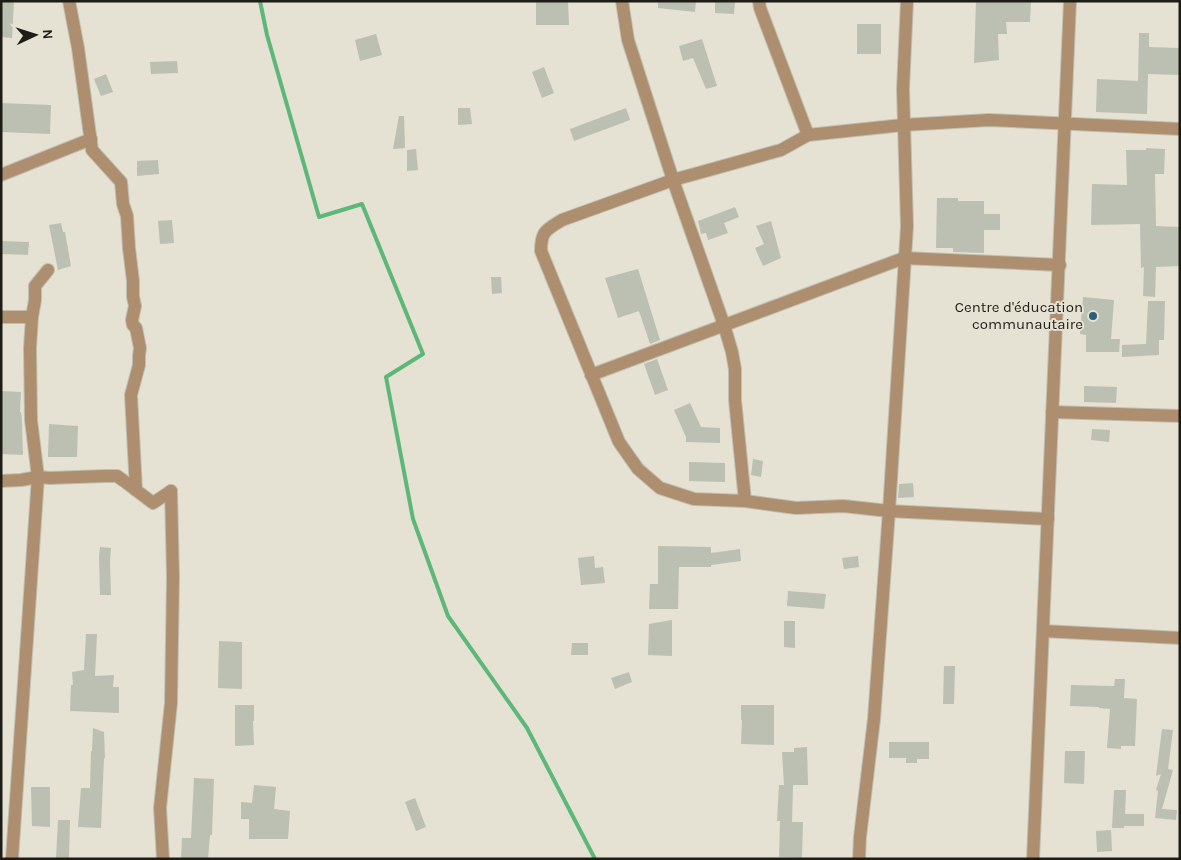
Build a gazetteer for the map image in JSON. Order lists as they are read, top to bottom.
{
  "places": ["Centre d'éducation communautaire"],
  "north": "right"
}
